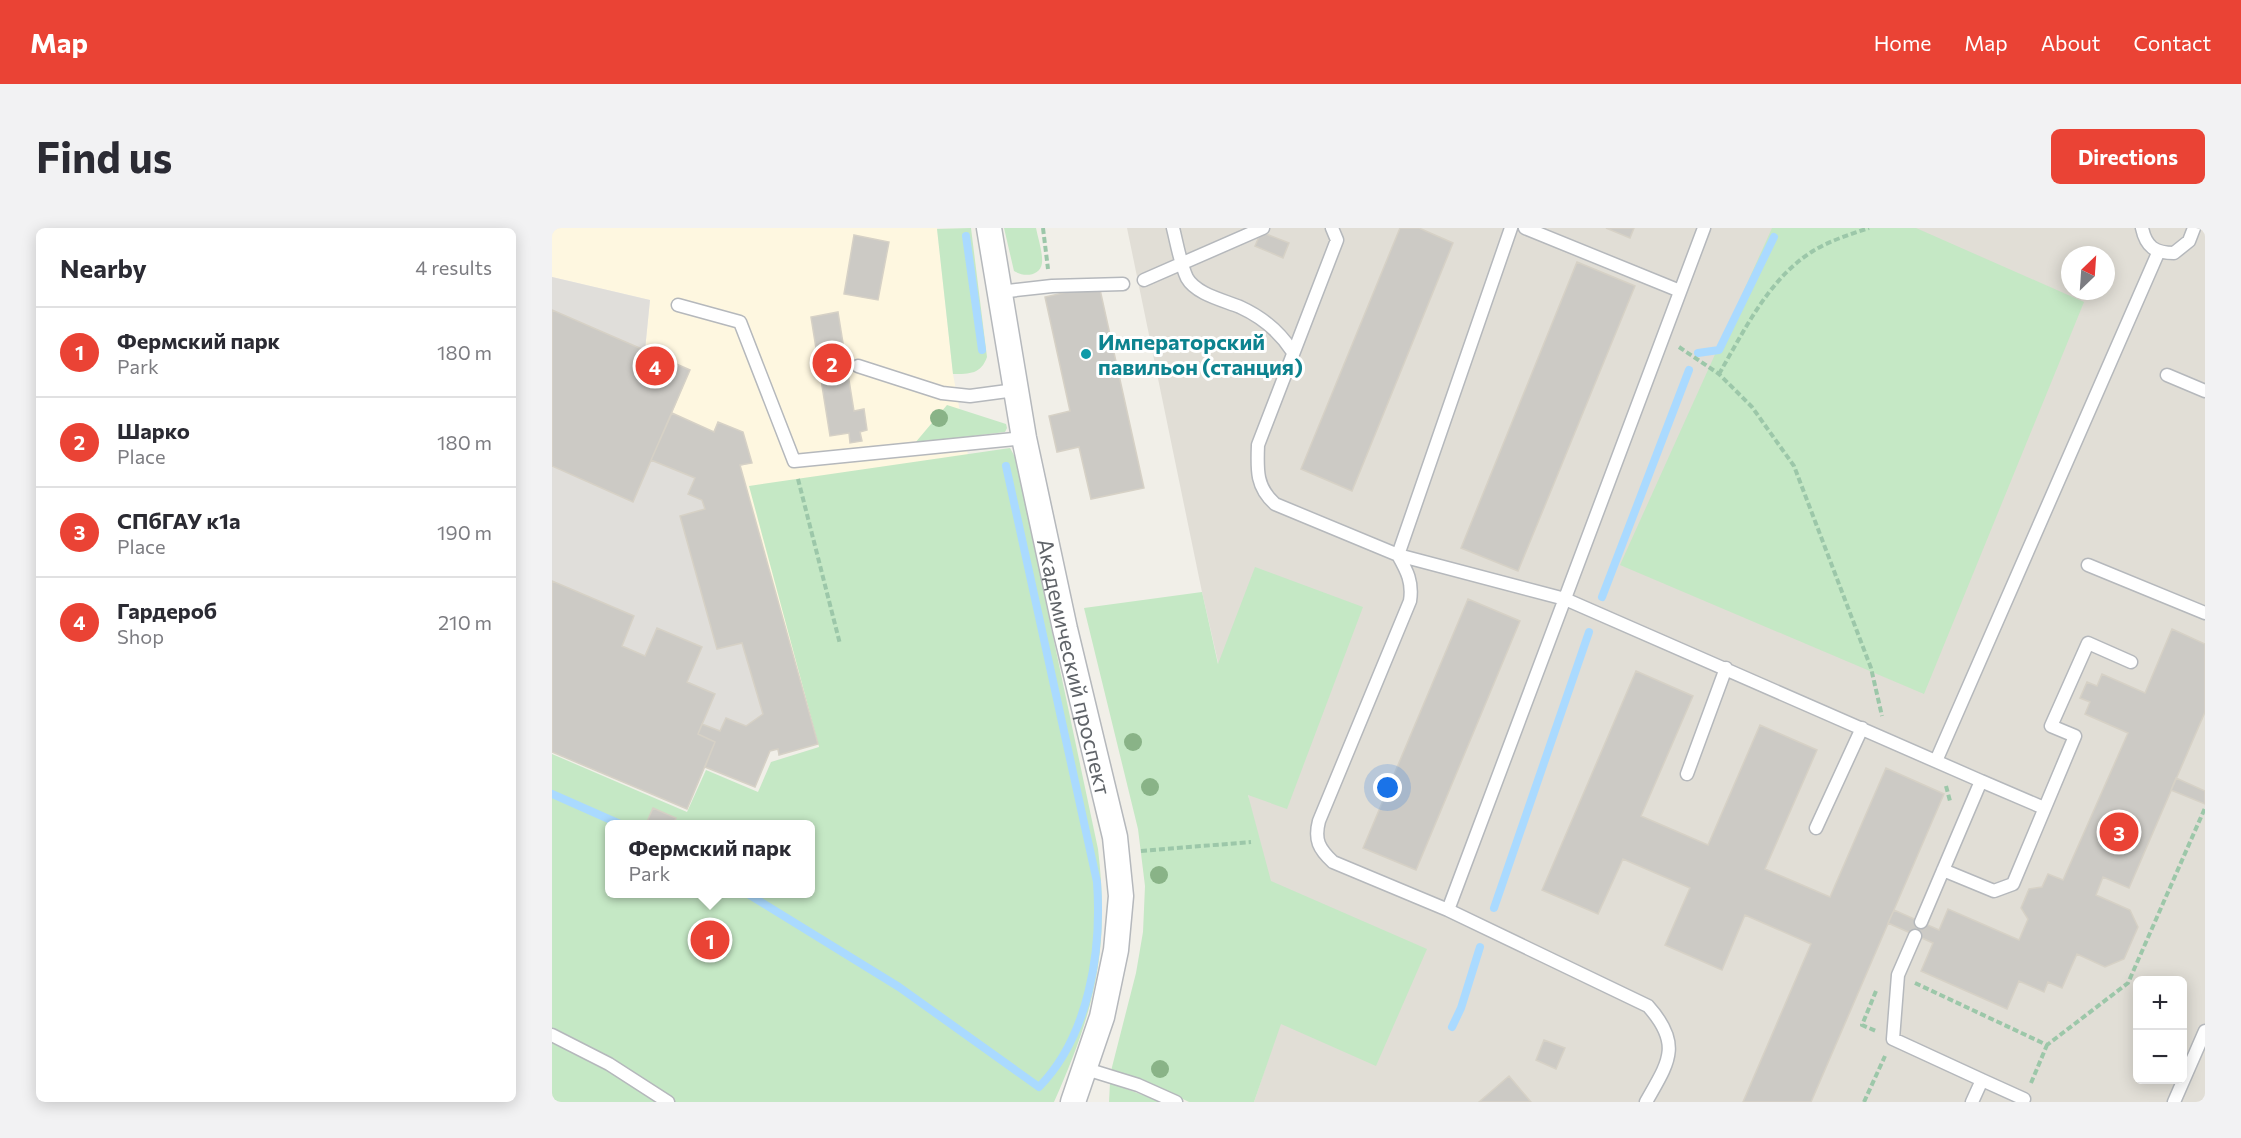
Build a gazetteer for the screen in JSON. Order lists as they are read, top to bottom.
{
  "streets": {
    "street": ["Академический проспект"]
  },
  "places": ["Императорский павильон (станция)"],
  "north": "top right",
  "page": {
    "header": "Map",
    "nav": [
      "Home",
      "Map",
      "About",
      "Contact"
    ],
    "buttons": "Directions",
    "title": "Find us",
    "heading": ["Nearby", "4 results"],
    "list": [
      {
        "mark": "1",
        "name": "Фермский парк",
        "note": "Park",
        "value": "180 m"
      },
      {
        "mark": "2",
        "name": "Шарко",
        "note": "Place",
        "value": "180 m"
      },
      {
        "mark": "3",
        "name": "СПбГАУ к1а",
        "note": "Place",
        "value": "190 m"
      },
      {
        "mark": "4",
        "name": "Гардероб",
        "note": "Shop",
        "value": "210 m"
      }
    ],
    "pins": [
      "2",
      "4",
      "3",
      "1"
    ],
    "popup": ["Фермский парк", "Park"],
    "map_buttons": ["+", "−"]
  }
}
